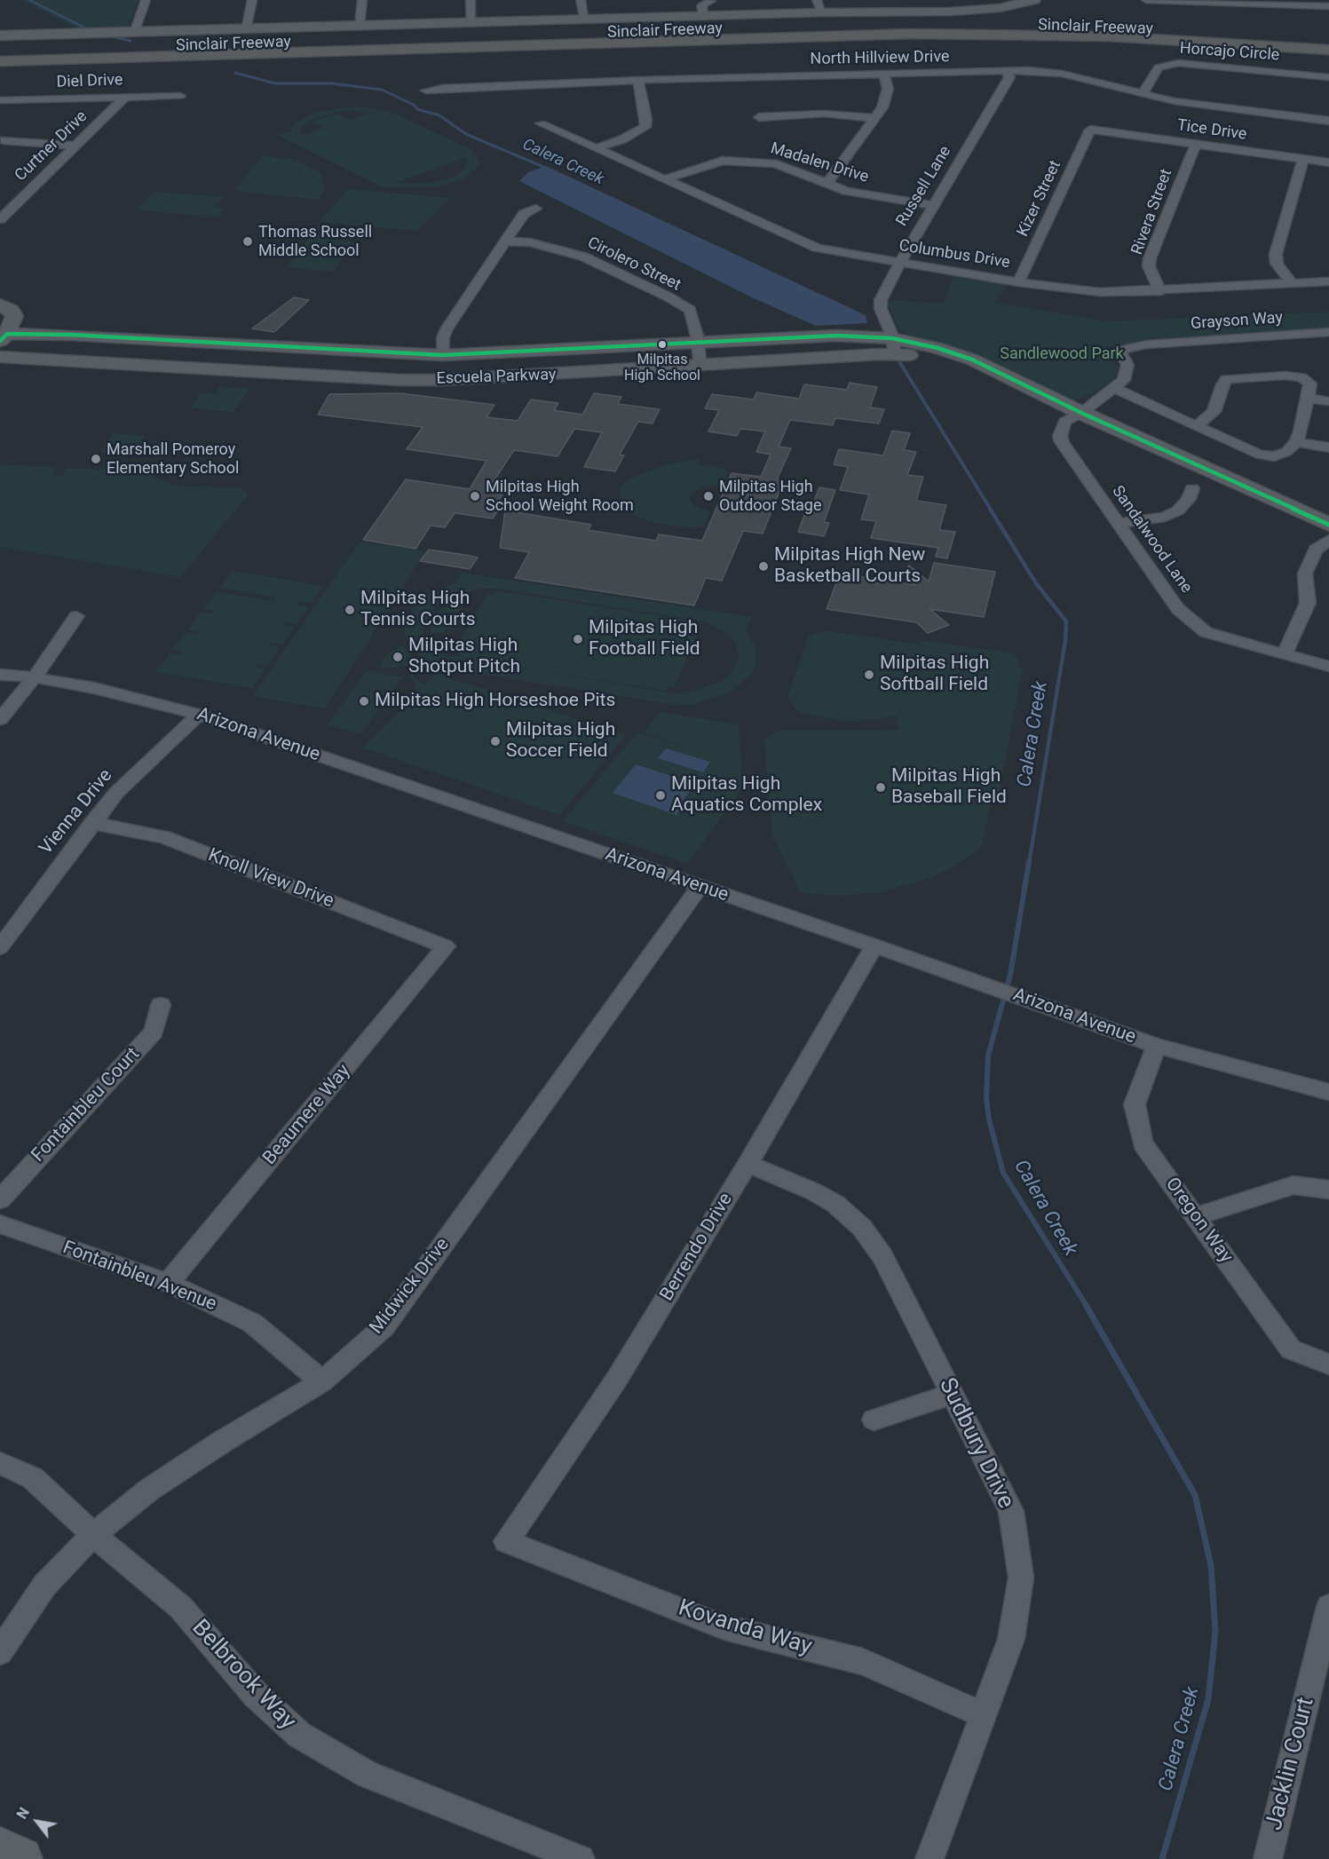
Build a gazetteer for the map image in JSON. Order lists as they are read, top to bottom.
{
  "streets": {
    "highway": ["Sinclair Freeway"],
    "street": [
      "Horcajo Circle",
      "North Hillview Drive",
      "Diel Drive",
      "Tice Drive",
      "Curtner Drive",
      "Madalen Drive",
      "Russell Lane",
      "Kizer Street",
      "Rivera Street",
      "Columbus Drive",
      "Cirolero Street",
      "Grayson Way",
      "Escuela Parkway",
      "Sandalwood Lane",
      "Arizona Avenue",
      "Vienna Drive",
      "Knoll View Drive",
      "Fontainbleu Court",
      "Beaumere Way",
      "Oregon Way",
      "Berrendo Drive",
      "Fontainbleu Avenue",
      "Midwick Drive",
      "Sudbury Drive",
      "Kovanda Way",
      "Belbrook Way",
      "Jacklin Court"
    ]
  },
  "crossings": [
    ["Horcajo Circle", "North Hillview Drive"],
    ["North Hillview Drive", "Russell Lane"],
    ["Diel Drive", "Curtner Drive"],
    ["Tice Drive", "Kizer Street"],
    ["Tice Drive", "Rivera Street"],
    ["Madalen Drive", "Russell Lane"],
    ["Madalen Drive", "Columbus Drive"],
    ["Russell Lane", "Columbus Drive"],
    ["Russell Lane", "Escuela Parkway"],
    ["Kizer Street", "Columbus Drive"],
    ["Rivera Street", "Columbus Drive"],
    ["Cirolero Street", "Escuela Parkway"],
    ["Escuela Parkway", "Sandalwood Lane"],
    ["Arizona Avenue", "Vienna Drive"],
    ["Arizona Avenue", "Oregon Way"],
    ["Arizona Avenue", "Berrendo Drive"],
    ["Arizona Avenue", "Midwick Drive"],
    ["Vienna Drive", "Knoll View Drive"],
    ["Knoll View Drive", "Beaumere Way"],
    ["Beaumere Way", "Fontainbleu Avenue"],
    ["Berrendo Drive", "Sudbury Drive"],
    ["Berrendo Drive", "Kovanda Way"],
    ["Fontainbleu Avenue", "Midwick Drive"],
    ["Midwick Drive", "Belbrook Way"],
    ["Sudbury Drive", "Kovanda Way"]
  ],
  "water": ["Calera Creek"],
  "parks": ["Sandlewood Park"],
  "places": [
    "Thomas Russell Middle School",
    "Milpitas High School",
    "Marshall Pomeroy Elementary School",
    "Milpitas High School Weight Room",
    "Milpitas High Outdoor Stage",
    "Milpitas High New Basketball Courts",
    "Milpitas High Tennis Courts",
    "Milpitas High Football Field",
    "Milpitas High Shotput Pitch",
    "Milpitas High Softball Field",
    "Milpitas High Horseshoe Pits",
    "Milpitas High Soccer Field",
    "Milpitas High Baseball Field",
    "Milpitas High Aquatics Complex"
  ],
  "north": "top left"
}
